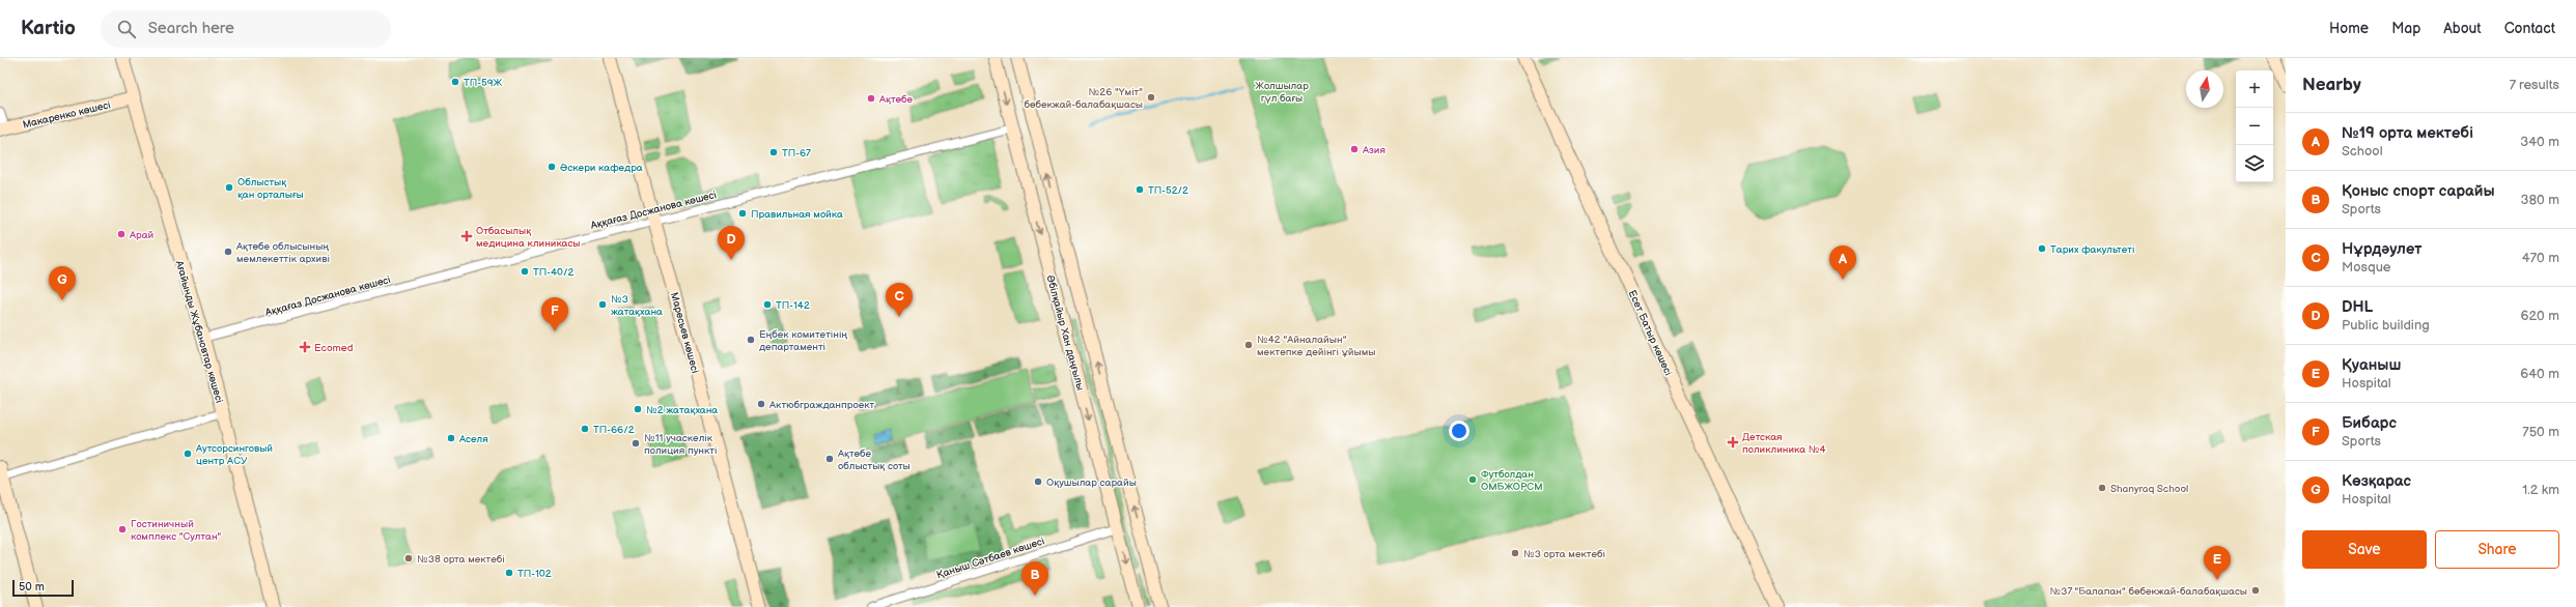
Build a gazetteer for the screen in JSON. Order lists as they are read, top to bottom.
{
  "streets": {
    "street": [
      "Макаренко көшесі",
      "Аққағаз Досжанова көшесі",
      "Ағайынды Жұбановтар көшесі",
      "Маресьев көшесі",
      "Әбілқайыр Хан даңғылы",
      "Есет Батыр көшесі",
      "Қаныш Сәтбаев көшесі"
    ]
  },
  "crossings": [
    ["Макаренко көшесі", "Ағайынды Жұбановтар көшесі"],
    ["Аққағаз Досжанова көшесі", "Ағайынды Жұбановтар көшесі"],
    ["Аққағаз Досжанова көшесі", "Маресьев көшесі"],
    ["Аққағаз Досжанова көшесі", "Әбілқайыр Хан даңғылы"],
    ["Әбілқайыр Хан даңғылы", "Қаныш Сәтбаев көшесі"]
  ],
  "parks": ["Жолшылар гүл бағы"],
  "places": {
    "other": [
      "ТП-59Ж",
      "№26 \"Үміт\" бөбекжай-балабақшасы",
      "Ақтөбе",
      "Азия",
      "ТП-67",
      "Әскери кафедра",
      "Облыстық қан орталығы",
      "ТП-52/2",
      "Правильная мойка",
      "Арай",
      "Тарих факультеті",
      "Ақтөбе облысының мемлекеттік архиві",
      "ТП-40/2",
      "№3 жатақхана",
      "ТП-142",
      "Еңбек комитетінің департаменті",
      "№42 \"Айналайын\" мектепке дейінгі ұйымы",
      "Актюбгражданпроект",
      "№2 жатақхана",
      "ТП-66/2",
      "Аселя",
      "№11 учаскелік полиция пункті",
      "Аутсорсинговый центр АСУ",
      "Ақтөбе облыстық соты",
      "Футболдан ОМБЖОРСМ",
      "Оқушылар сарайы",
      "Shanyraq School",
      "Гостиничный комплекс \"Султан\"",
      "№3 орта мектебі",
      "№38 орта мектебі",
      "ТП-102",
      "№37 \"Балапан\" бөбекжай-балабақшасы"
    ],
    "health": ["Отбасылық медицина клиникасы", "Ecomed", "Детская поликлиника №4"]
  },
  "scale_bar": "50 m",
  "north": "top",
  "page": {
    "header": "Kartio",
    "search": "Search here",
    "nav": [
      "Home",
      "Map",
      "About",
      "Contact"
    ],
    "heading": ["Nearby", "7 results"],
    "map_buttons": ["+", "−"],
    "list": [
      {
        "mark": "A",
        "name": "№19 орта мектебі",
        "note": "School",
        "value": "340 m"
      },
      {
        "mark": "B",
        "name": "Қоныс спорт сарайы",
        "note": "Sports",
        "value": "380 m"
      },
      {
        "mark": "C",
        "name": "Нұрдәулет",
        "note": "Mosque",
        "value": "470 m"
      },
      {
        "mark": "D",
        "name": "DHL",
        "note": "Public building",
        "value": "620 m"
      },
      {
        "mark": "E",
        "name": "Қуаныш",
        "note": "Hospital",
        "value": "640 m"
      },
      {
        "mark": "F",
        "name": "Бибарс",
        "note": "Sports",
        "value": "750 m"
      },
      {
        "mark": "G",
        "name": "Көзқарас",
        "note": "Hospital",
        "value": "1.2 km"
      }
    ],
    "pins": [
      "D",
      "A",
      "G",
      "C",
      "F",
      "E",
      "B"
    ],
    "buttons": ["Save", "Share"],
    "scale": "50 m"
  }
}
